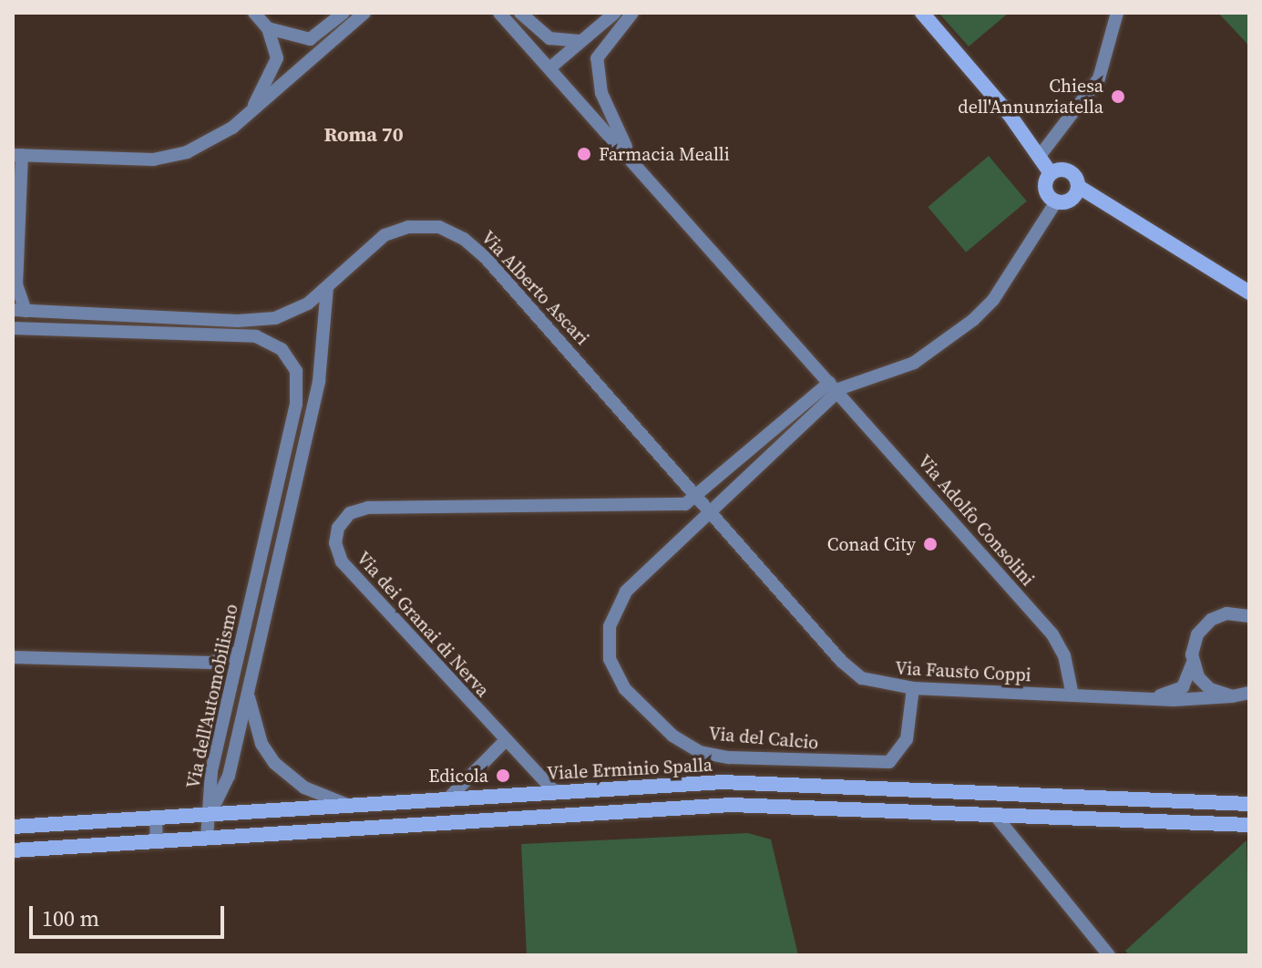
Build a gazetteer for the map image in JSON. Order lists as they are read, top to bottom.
{
  "streets": {
    "main road": ["Viale Erminio Spalla"],
    "street": [
      "Via Alberto Ascari",
      "Via Adolfo Consolini",
      "Via dei Granai di Nerva",
      "Via Fausto Coppi",
      "Via dell'Automobilismo",
      "Via del Calcio"
    ]
  },
  "crossings": [
    ["Via Alberto Ascari", "Via dei Granai di Nerva"],
    ["Via Alberto Ascari", "Via Fausto Coppi"],
    ["Via Alberto Ascari", "Via dell'Automobilismo"],
    ["Via Adolfo Consolini", "Via Fausto Coppi"],
    ["Via dei Granai di Nerva", "Via Fausto Coppi"],
    ["Via dei Granai di Nerva", "Viale Erminio Spalla"],
    ["Via Fausto Coppi", "Via del Calcio"],
    ["Via dell'Automobilismo", "Viale Erminio Spalla"]
  ],
  "districts": ["Roma 70"],
  "places": [
    "Chiesa dell'Annunziatella",
    "Farmacia Mealli",
    "Conad City",
    "Edicola"
  ],
  "scale_bar": "100 m"
}
